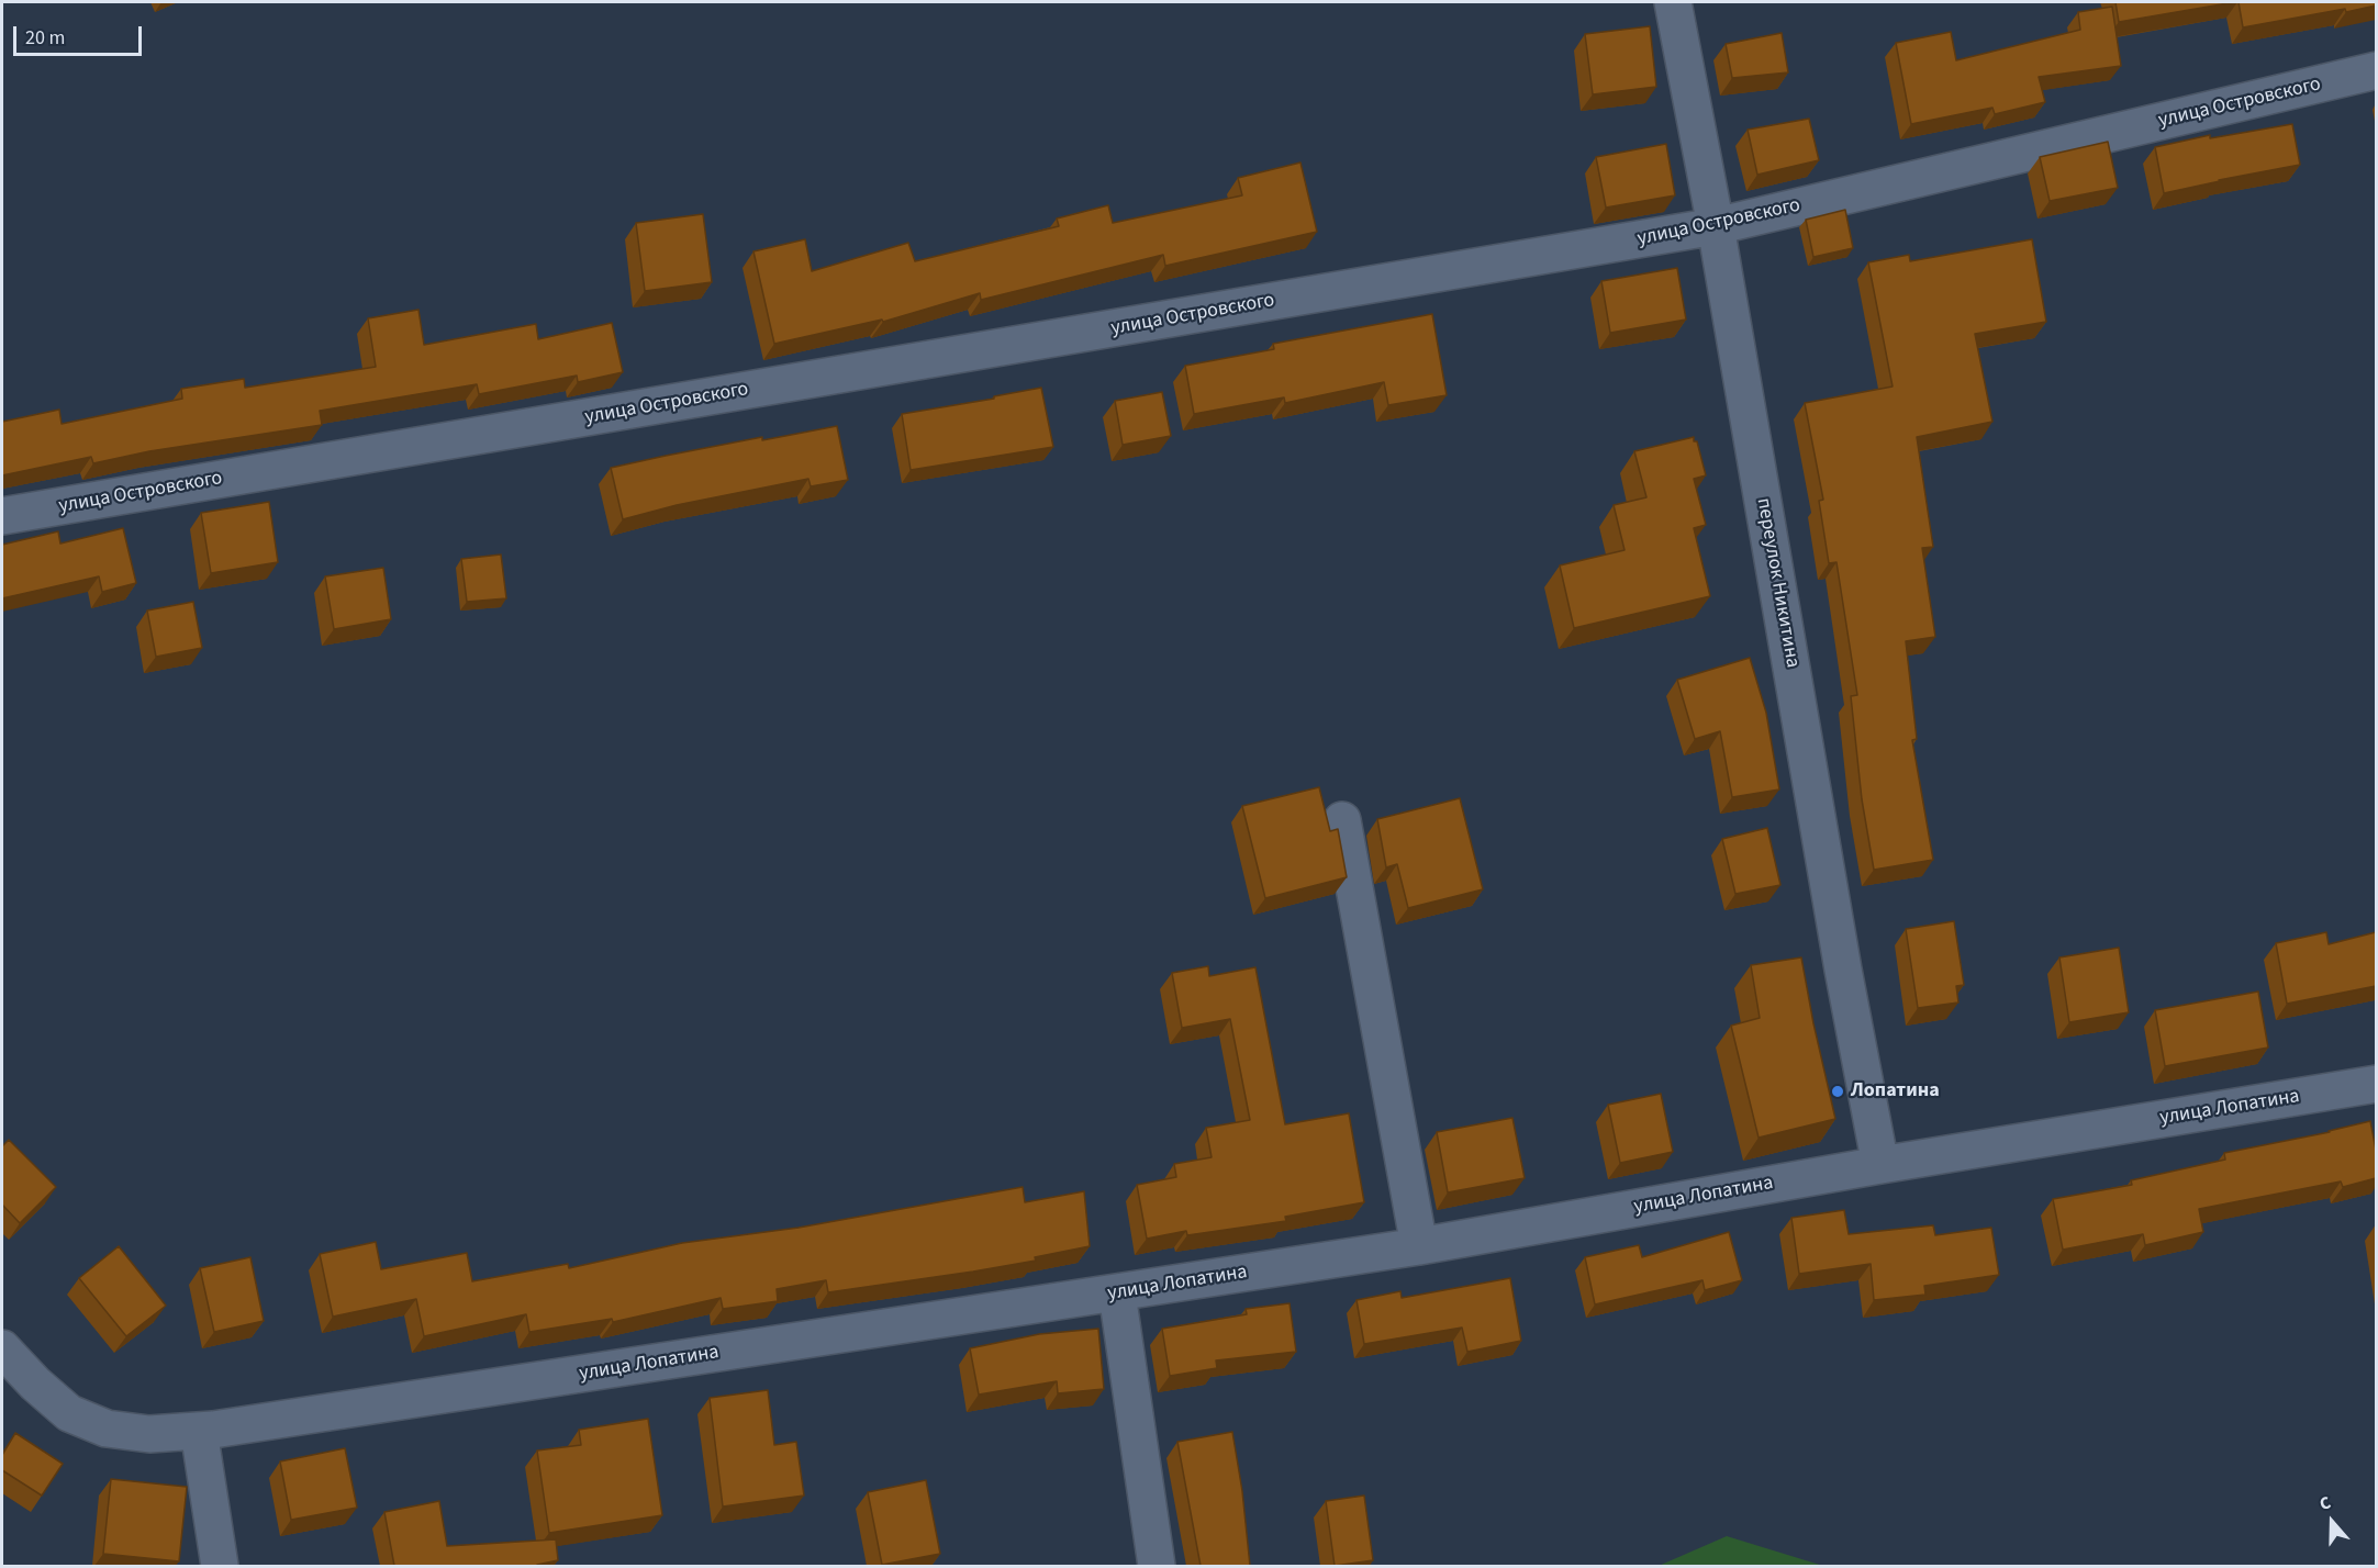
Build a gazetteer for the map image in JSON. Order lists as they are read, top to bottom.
{
  "streets": {
    "street": ["улица Островского", "переулок Никитина", "улица Лопатина"]
  },
  "crossings": [
    ["улица Островского", "переулок Никитина"],
    ["переулок Никитина", "улица Лопатина"]
  ],
  "places": ["Лопатина"],
  "scale_bar": "20 m",
  "north": "top"
}
